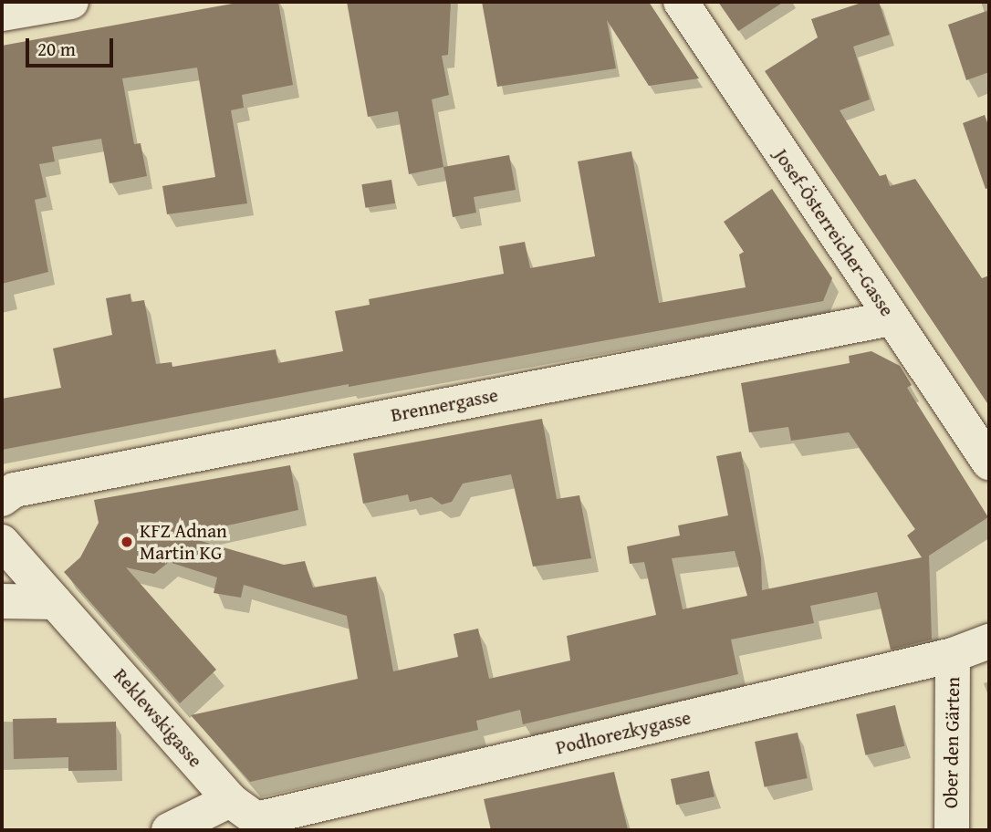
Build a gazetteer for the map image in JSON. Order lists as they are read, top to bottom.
{
  "streets": {
    "street": [
      "Josef-Österreicher-Gasse",
      "Brennergasse",
      "Reklewskigasse",
      "Podhorezkygasse",
      "Ober den Gärten"
    ]
  },
  "crossings": [
    ["Josef-Österreicher-Gasse", "Brennergasse"],
    ["Reklewskigasse", "Podhorezkygasse"],
    ["Podhorezkygasse", "Ober den Gärten"]
  ],
  "places": ["KFZ Adnan Martin KG"],
  "scale_bar": "20 m"
}
